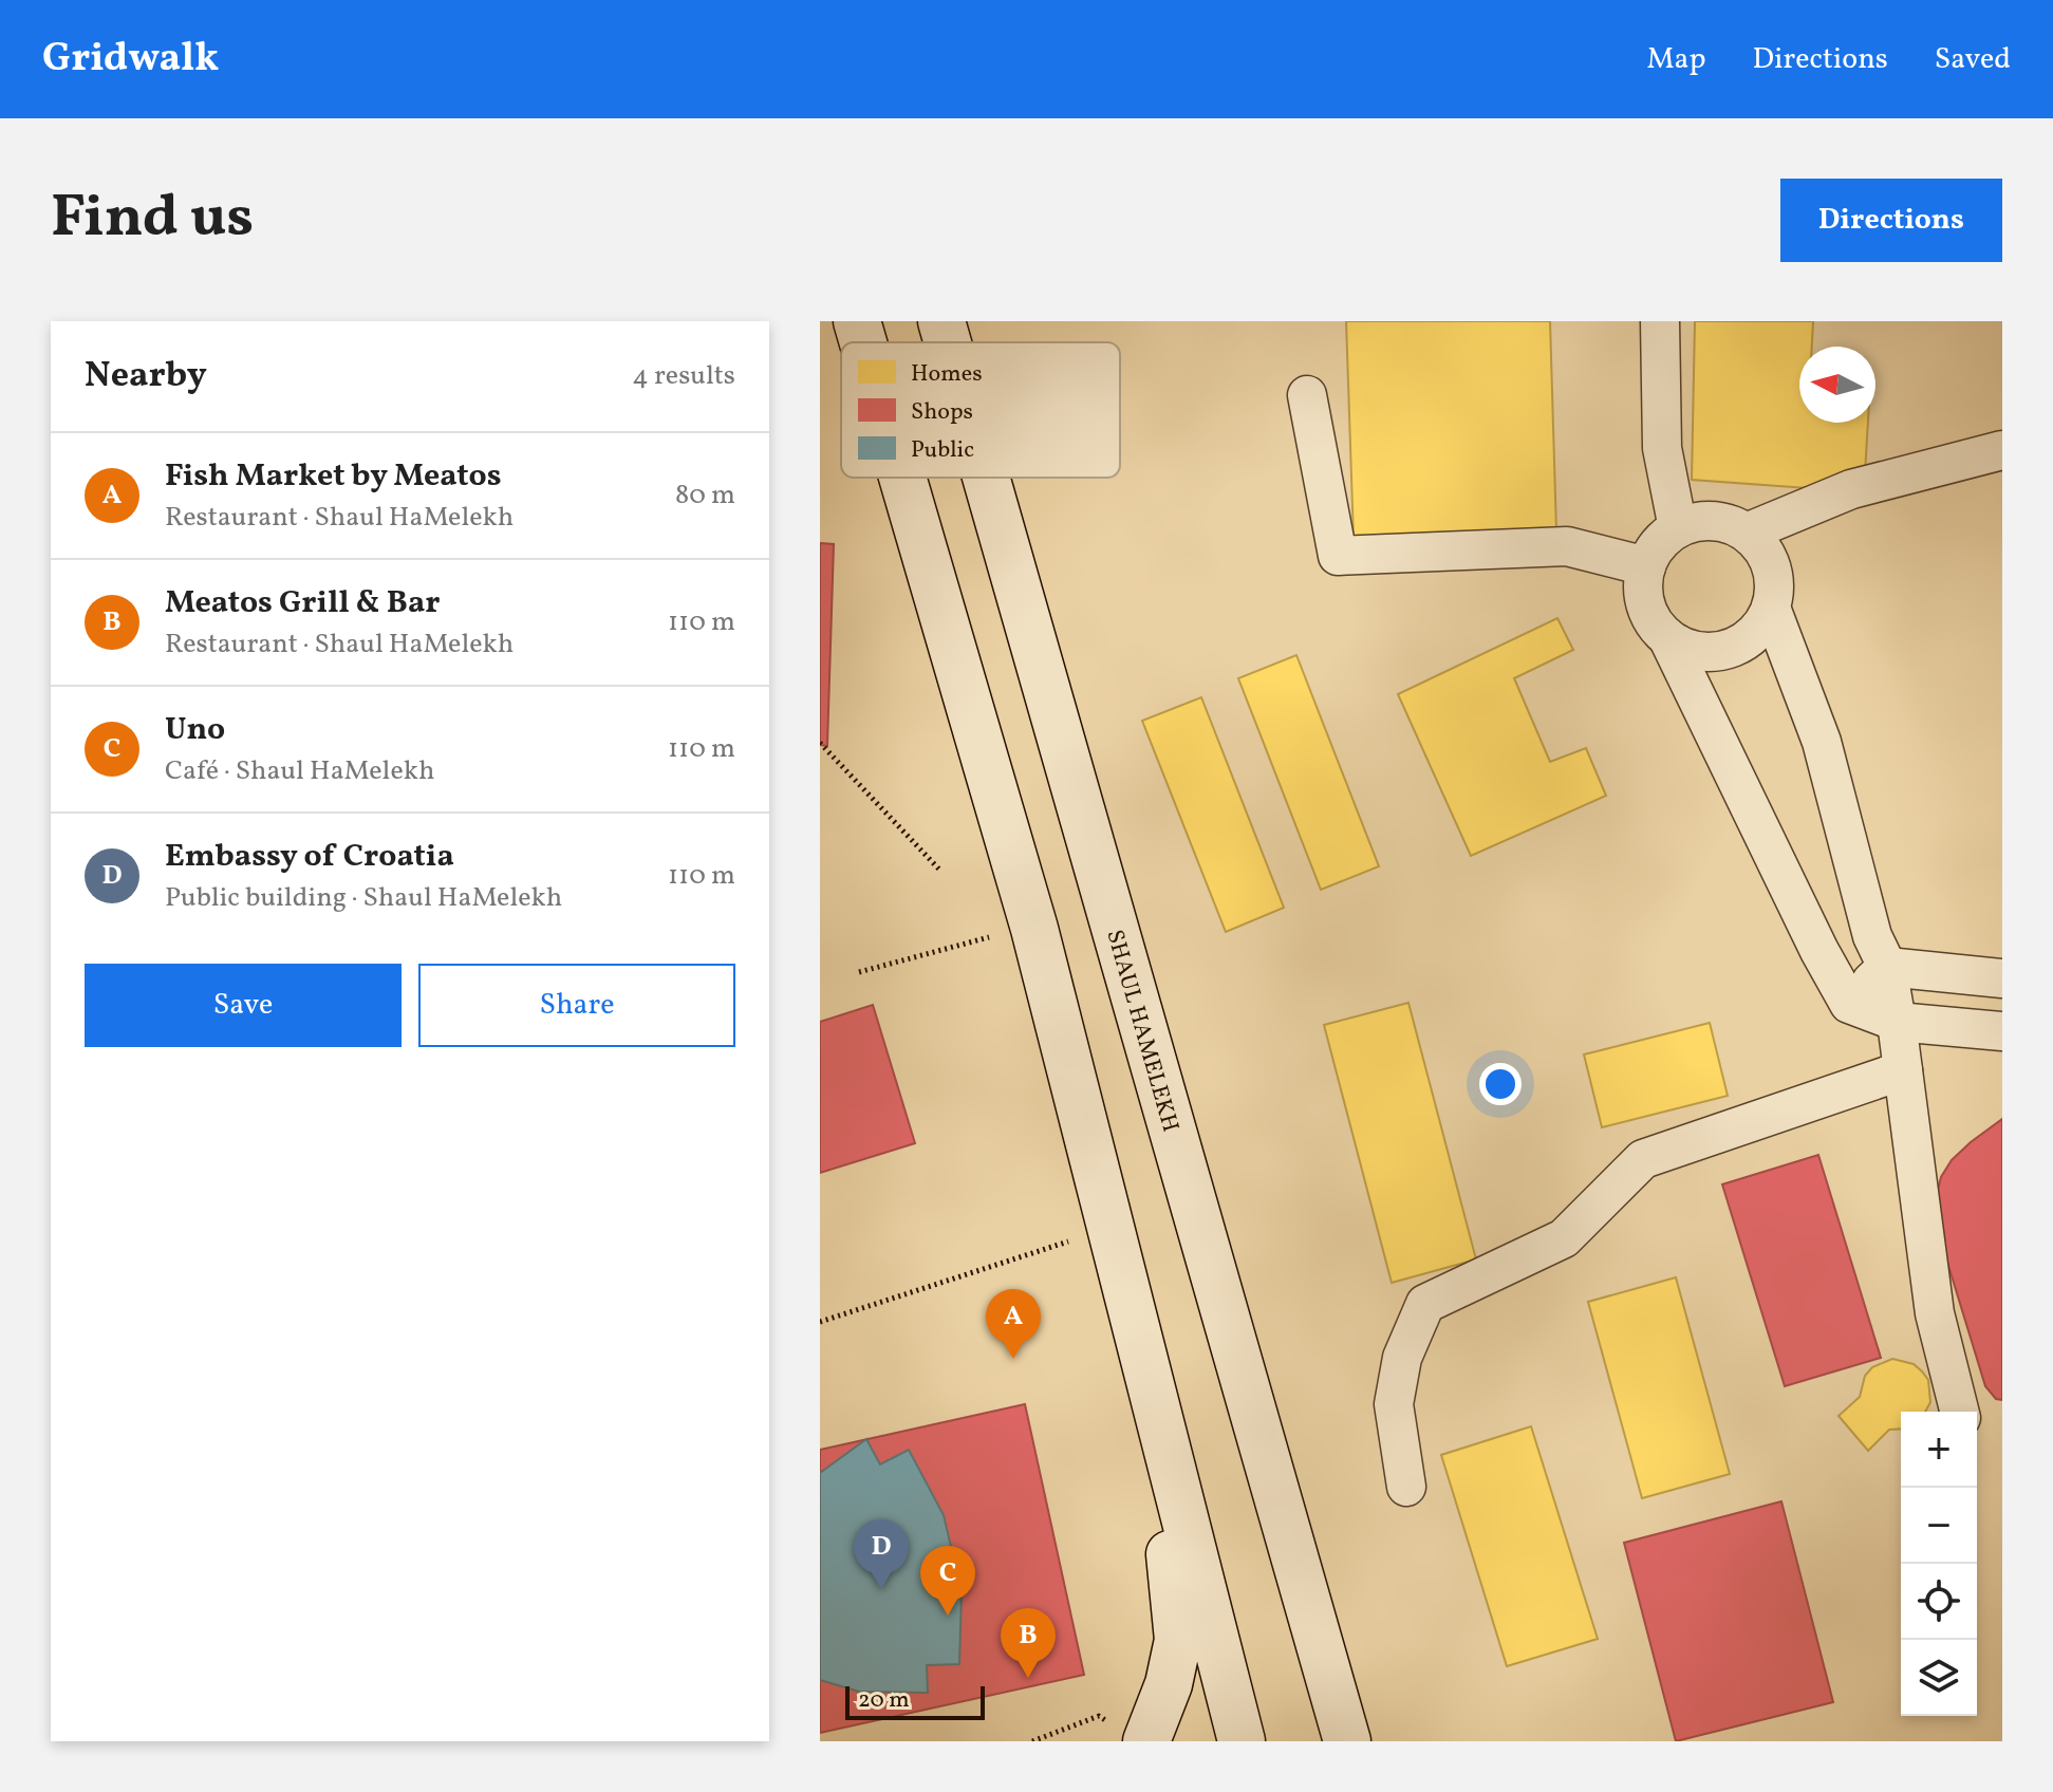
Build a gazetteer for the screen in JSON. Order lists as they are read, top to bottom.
{
  "streets": {
    "street": ["SHAUL HAMELEKH"]
  },
  "legend": ["Homes", "Shops", "Public"],
  "scale_bar": "20 m",
  "north": "left",
  "page": {
    "header": "Gridwalk",
    "nav": ["Map", "Directions", "Saved"],
    "title": "Find us",
    "buttons": [
      "Directions",
      ["Save", "Share"]
    ],
    "heading": ["Nearby", "4 results"],
    "list": [
      {
        "mark": "A",
        "name": "Fish Market by Meatos",
        "note": "Restaurant · Shaul HaMelekh",
        "value": "80 m"
      },
      {
        "mark": "B",
        "name": "Meatos Grill & Bar",
        "note": "Restaurant · Shaul HaMelekh",
        "value": "110 m"
      },
      {
        "mark": "C",
        "name": "Uno",
        "note": "Café · Shaul HaMelekh",
        "value": "110 m"
      },
      {
        "mark": "D",
        "name": "Embassy of Croatia",
        "note": "Public building · Shaul HaMelekh",
        "value": "110 m"
      }
    ],
    "pins": [
      "A",
      "D",
      "C",
      "B"
    ],
    "map_buttons": ["+", "−"],
    "scale": "20 m"
  }
}
